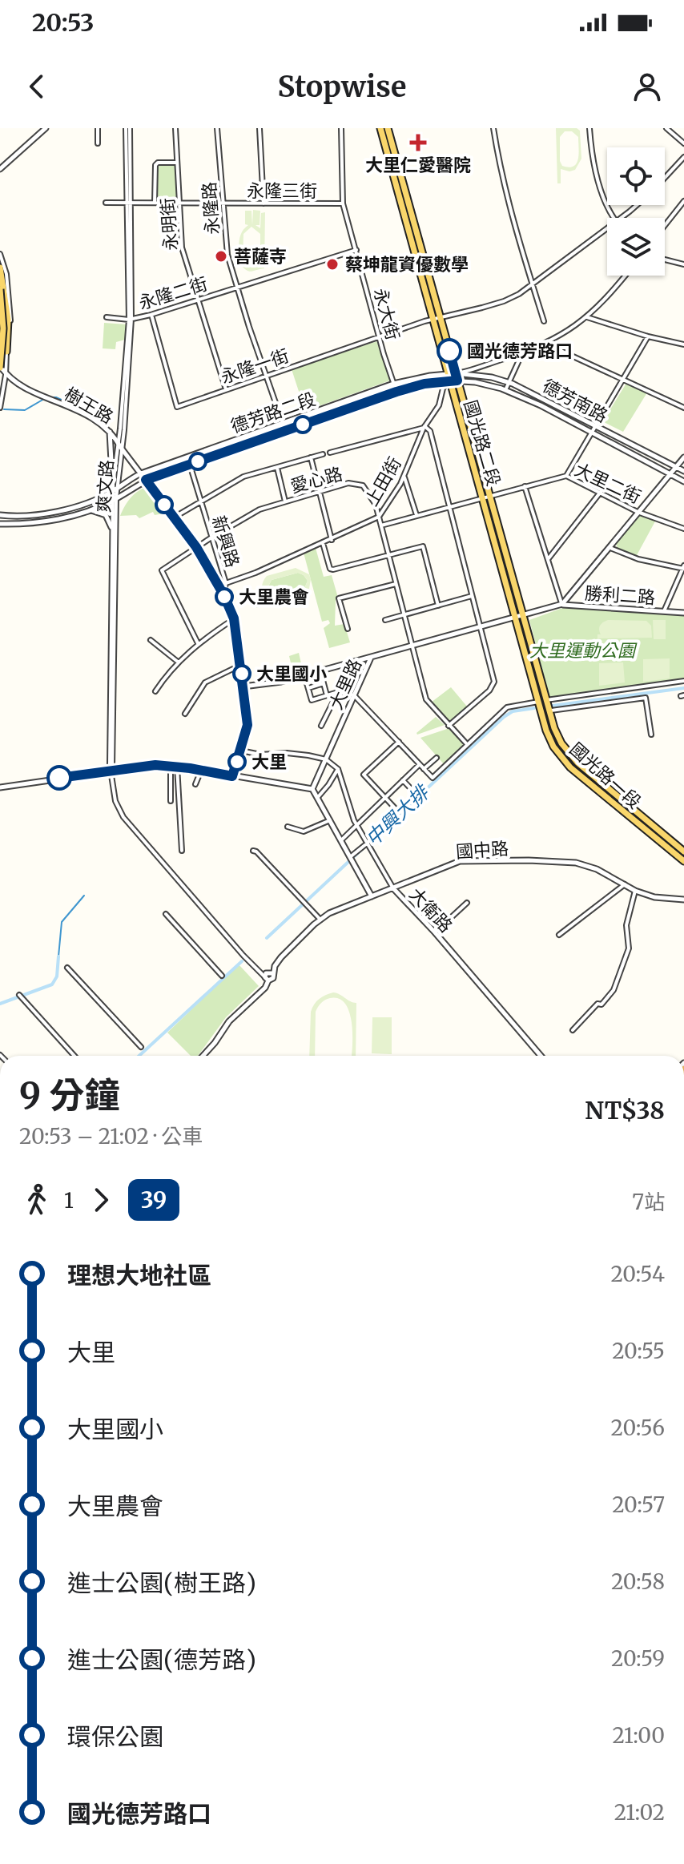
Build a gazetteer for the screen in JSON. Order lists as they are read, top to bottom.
{
  "streets": {
    "main road": ["國光路二段", "國光路一段"],
    "street": [
      "永隆三街",
      "永隆路",
      "永明街",
      "永隆二街",
      "永大街",
      "永隆一街",
      "德芳南路",
      "樹王路",
      "德芳路二段",
      "愛心路",
      "上田街",
      "大里二街",
      "爽文路",
      "新興路",
      "勝利二路",
      "大里路",
      "國中路",
      "大衛路"
    ]
  },
  "crossings": [
    ["永隆三街", "永隆路"],
    ["永隆三街", "永明街"],
    ["永隆三街", "永大街"],
    ["永隆三街", "爽文路"],
    ["永隆路", "永隆二街"],
    ["永隆路", "永隆一街"],
    ["永隆路", "德芳路二段"],
    ["永明街", "永隆二街"],
    ["永明街", "永隆一街"],
    ["永隆二街", "永大街"],
    ["永隆二街", "永隆一街"],
    ["永隆二街", "爽文路"],
    ["永大街", "永隆一街"],
    ["永大街", "德芳路二段"],
    ["永隆一街", "國光路二段"],
    ["德芳南路", "德芳路二段"],
    ["德芳南路", "國光路二段"],
    ["德芳南路", "上田街"],
    ["樹王路", "德芳路二段"],
    ["樹王路", "愛心路"],
    ["樹王路", "爽文路"],
    ["樹王路", "新興路"],
    ["德芳路二段", "國光路二段"],
    ["德芳路二段", "上田街"],
    ["德芳路二段", "爽文路"],
    ["德芳路二段", "新興路"],
    ["國光路二段", "上田街"],
    ["國光路二段", "大里二街"],
    ["國光路二段", "大里路"],
    ["國光路二段", "國光路一段"],
    ["愛心路", "上田街"],
    ["愛心路", "大里二街"],
    ["愛心路", "新興路"],
    ["愛心路", "大里路"],
    ["上田街", "新興路"],
    ["大里二街", "勝利二路"],
    ["爽文路", "國中路"],
    ["勝利二路", "大里路"],
    ["大里路", "國光路一段"],
    ["國中路", "大衛路"]
  ],
  "water": ["中興大排"],
  "parks": ["大里運動公園"],
  "places": {
    "health": ["大里仁愛醫院"],
    "other": [
      "菩薩寺",
      "蔡坤龍資優數學",
      "國光德芳路口",
      "大里農會",
      "大里國小",
      "大里"
    ]
  },
  "lines": ["bus line 39"],
  "page": {
    "status": "20:53",
    "header": "Stopwise",
    "heading": ["9 分鐘", "20:53 – 21:02 · 公車", "NT$38"],
    "legs": ["1", "39", "7站"],
    "list": [
      {
        "name": "理想大地社區",
        "value": "20:54"
      },
      {
        "name": "大里",
        "value": "20:55"
      },
      {
        "name": "大里國小",
        "value": "20:56"
      },
      {
        "name": "大里農會",
        "value": "20:57"
      },
      {
        "name": "進士公園(樹王路)",
        "value": "20:58"
      },
      {
        "name": "進士公園(德芳路)",
        "value": "20:59"
      },
      {
        "name": "環保公園",
        "value": "21:00"
      },
      {
        "name": "國光德芳路口",
        "value": "21:02"
      }
    ]
  }
}
